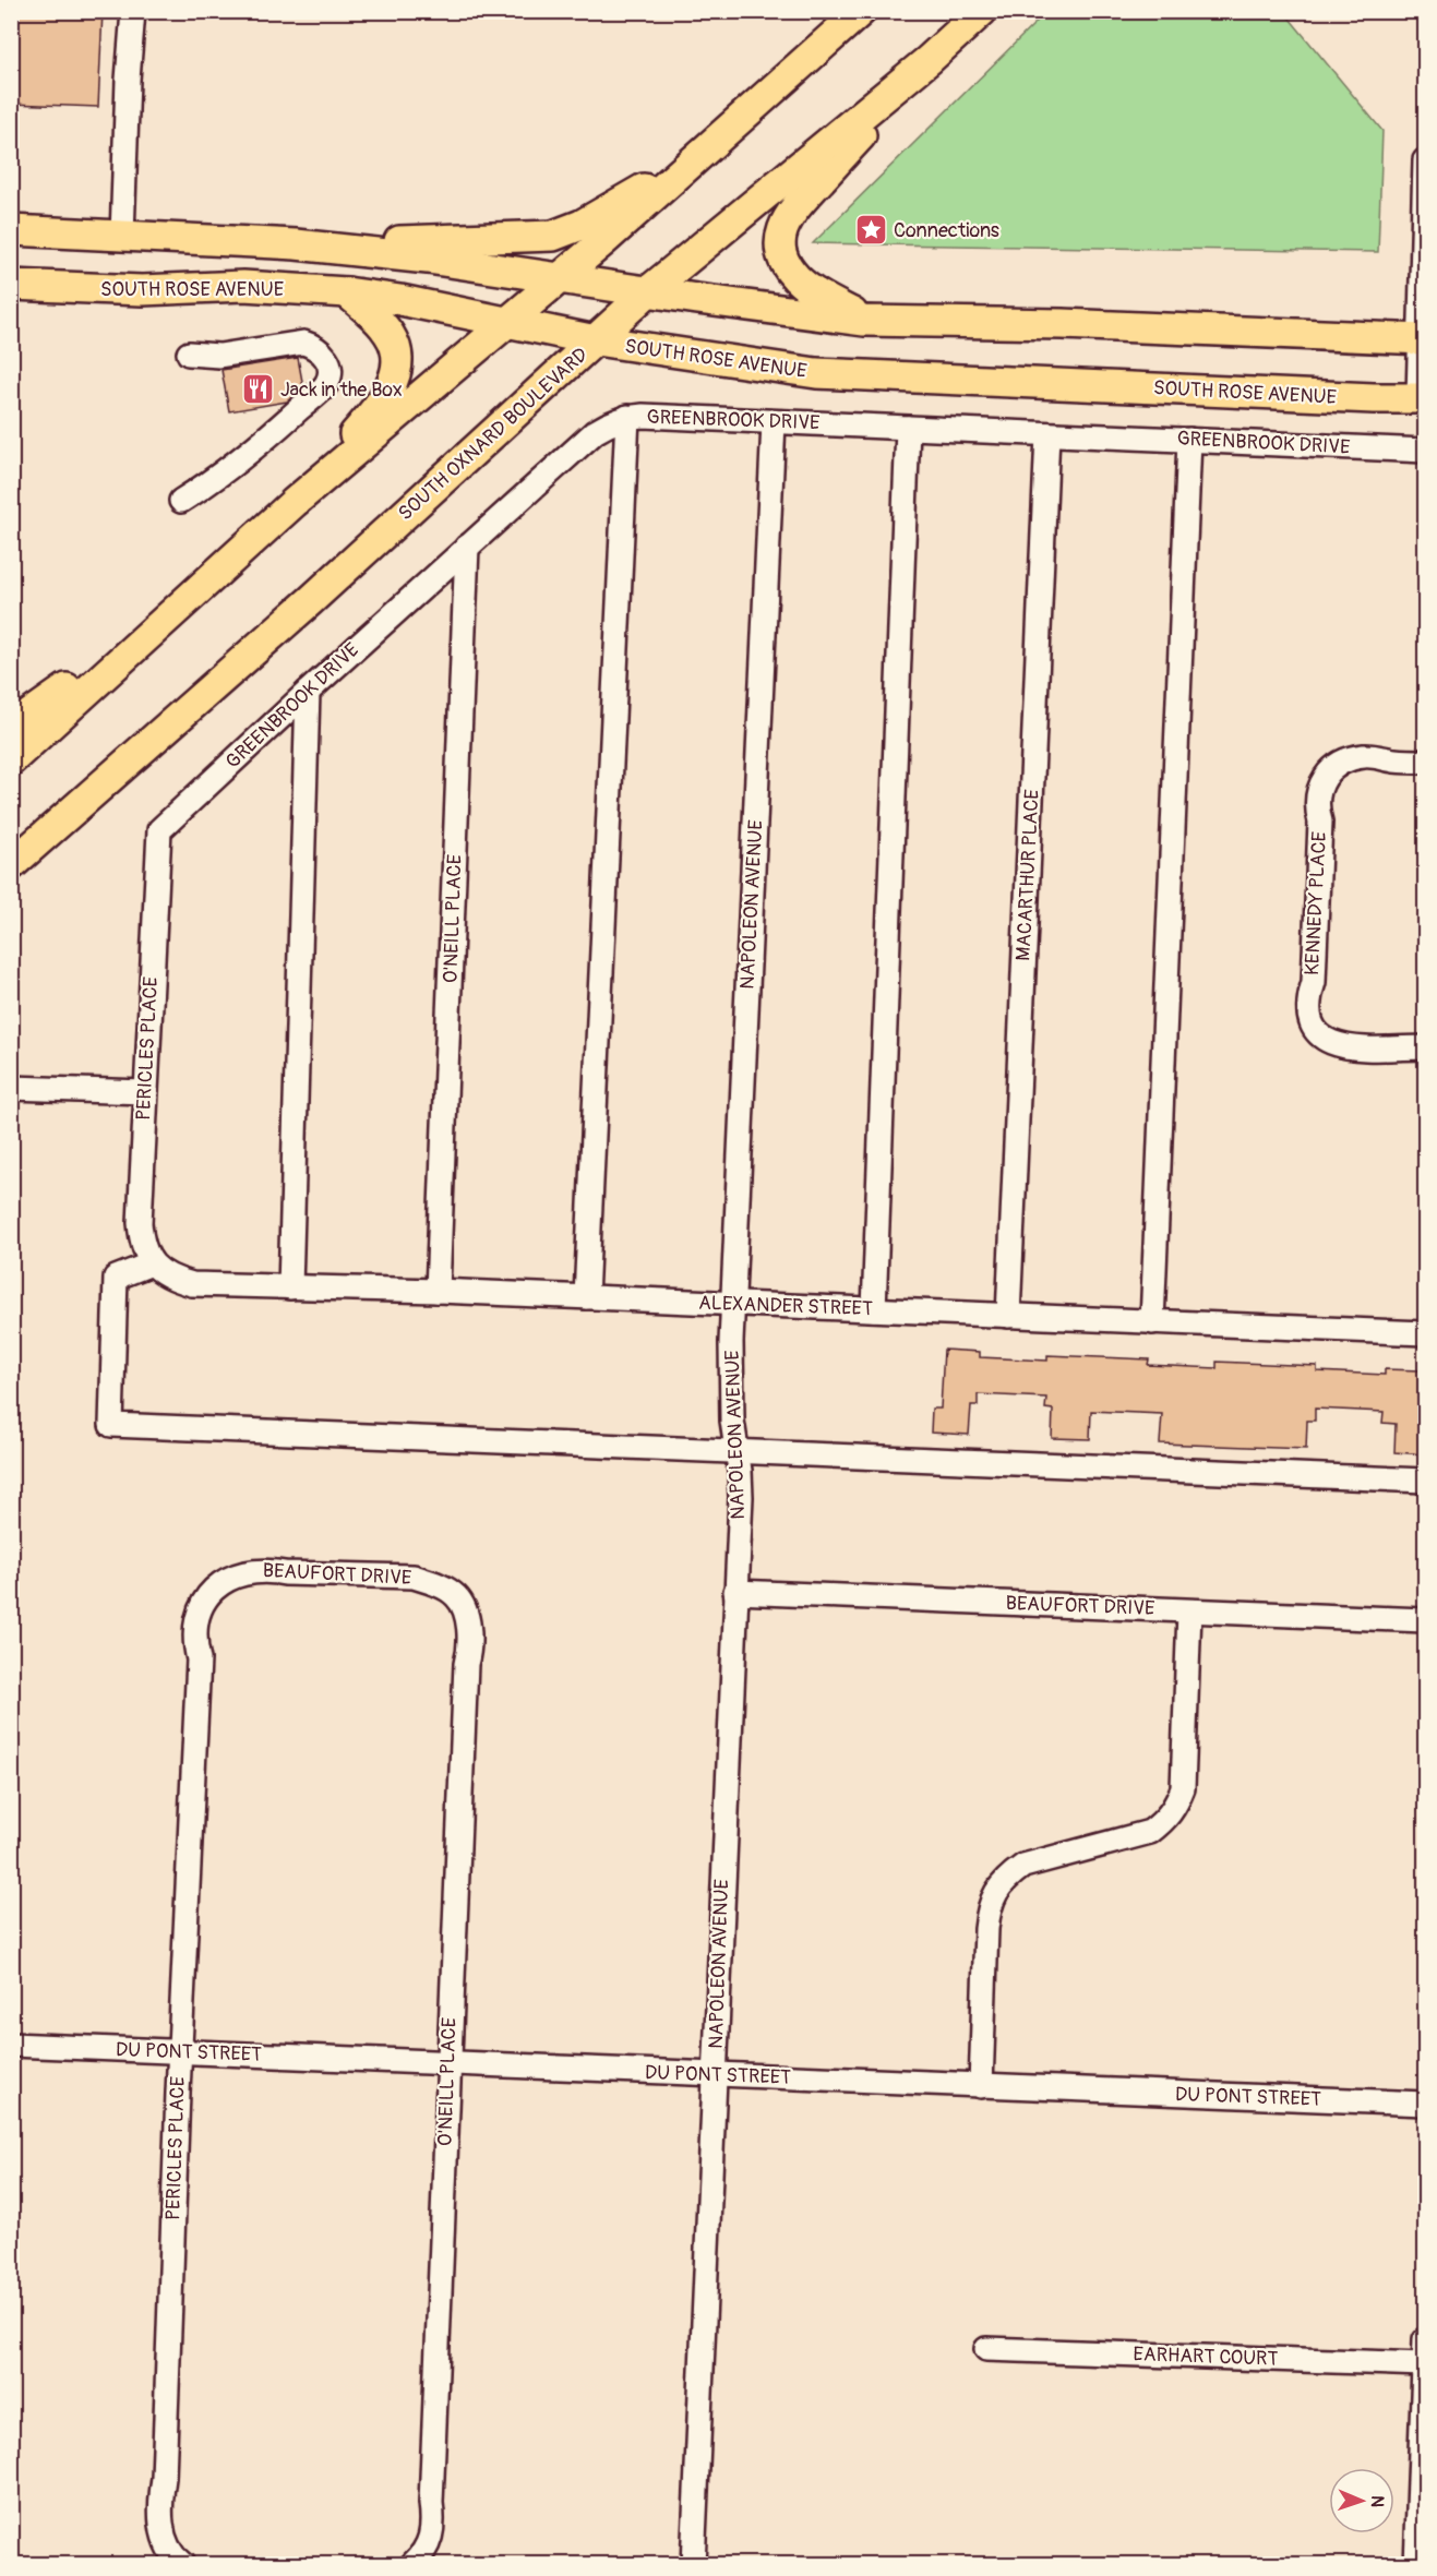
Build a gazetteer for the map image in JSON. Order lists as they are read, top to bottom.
{
  "streets": {
    "main road": ["SOUTH ROSE AVENUE", "SOUTH OXNARD BOULEVARD"],
    "street": [
      "GREENBROOK DRIVE",
      "MACARTHUR PLACE",
      "KENNEDY PLACE",
      "NAPOLEON AVENUE",
      "O'NEILL PLACE",
      "PERICLES PLACE",
      "ALEXANDER STREET",
      "BEAUFORT DRIVE",
      "DU PONT STREET",
      "EARHART COURT"
    ]
  },
  "crossings": [
    ["SOUTH ROSE AVENUE", "SOUTH OXNARD BOULEVARD"],
    ["GREENBROOK DRIVE", "MACARTHUR PLACE"],
    ["GREENBROOK DRIVE", "NAPOLEON AVENUE"],
    ["GREENBROOK DRIVE", "O'NEILL PLACE"],
    ["GREENBROOK DRIVE", "PERICLES PLACE"],
    ["MACARTHUR PLACE", "ALEXANDER STREET"],
    ["NAPOLEON AVENUE", "ALEXANDER STREET"],
    ["NAPOLEON AVENUE", "BEAUFORT DRIVE"],
    ["NAPOLEON AVENUE", "DU PONT STREET"],
    ["O'NEILL PLACE", "ALEXANDER STREET"],
    ["O'NEILL PLACE", "BEAUFORT DRIVE"],
    ["O'NEILL PLACE", "DU PONT STREET"],
    ["PERICLES PLACE", "ALEXANDER STREET"],
    ["PERICLES PLACE", "BEAUFORT DRIVE"],
    ["PERICLES PLACE", "DU PONT STREET"]
  ],
  "places": {
    "place": ["Connections"],
    "restaurant": ["Jack in the Box"]
  },
  "north": "right"
}
